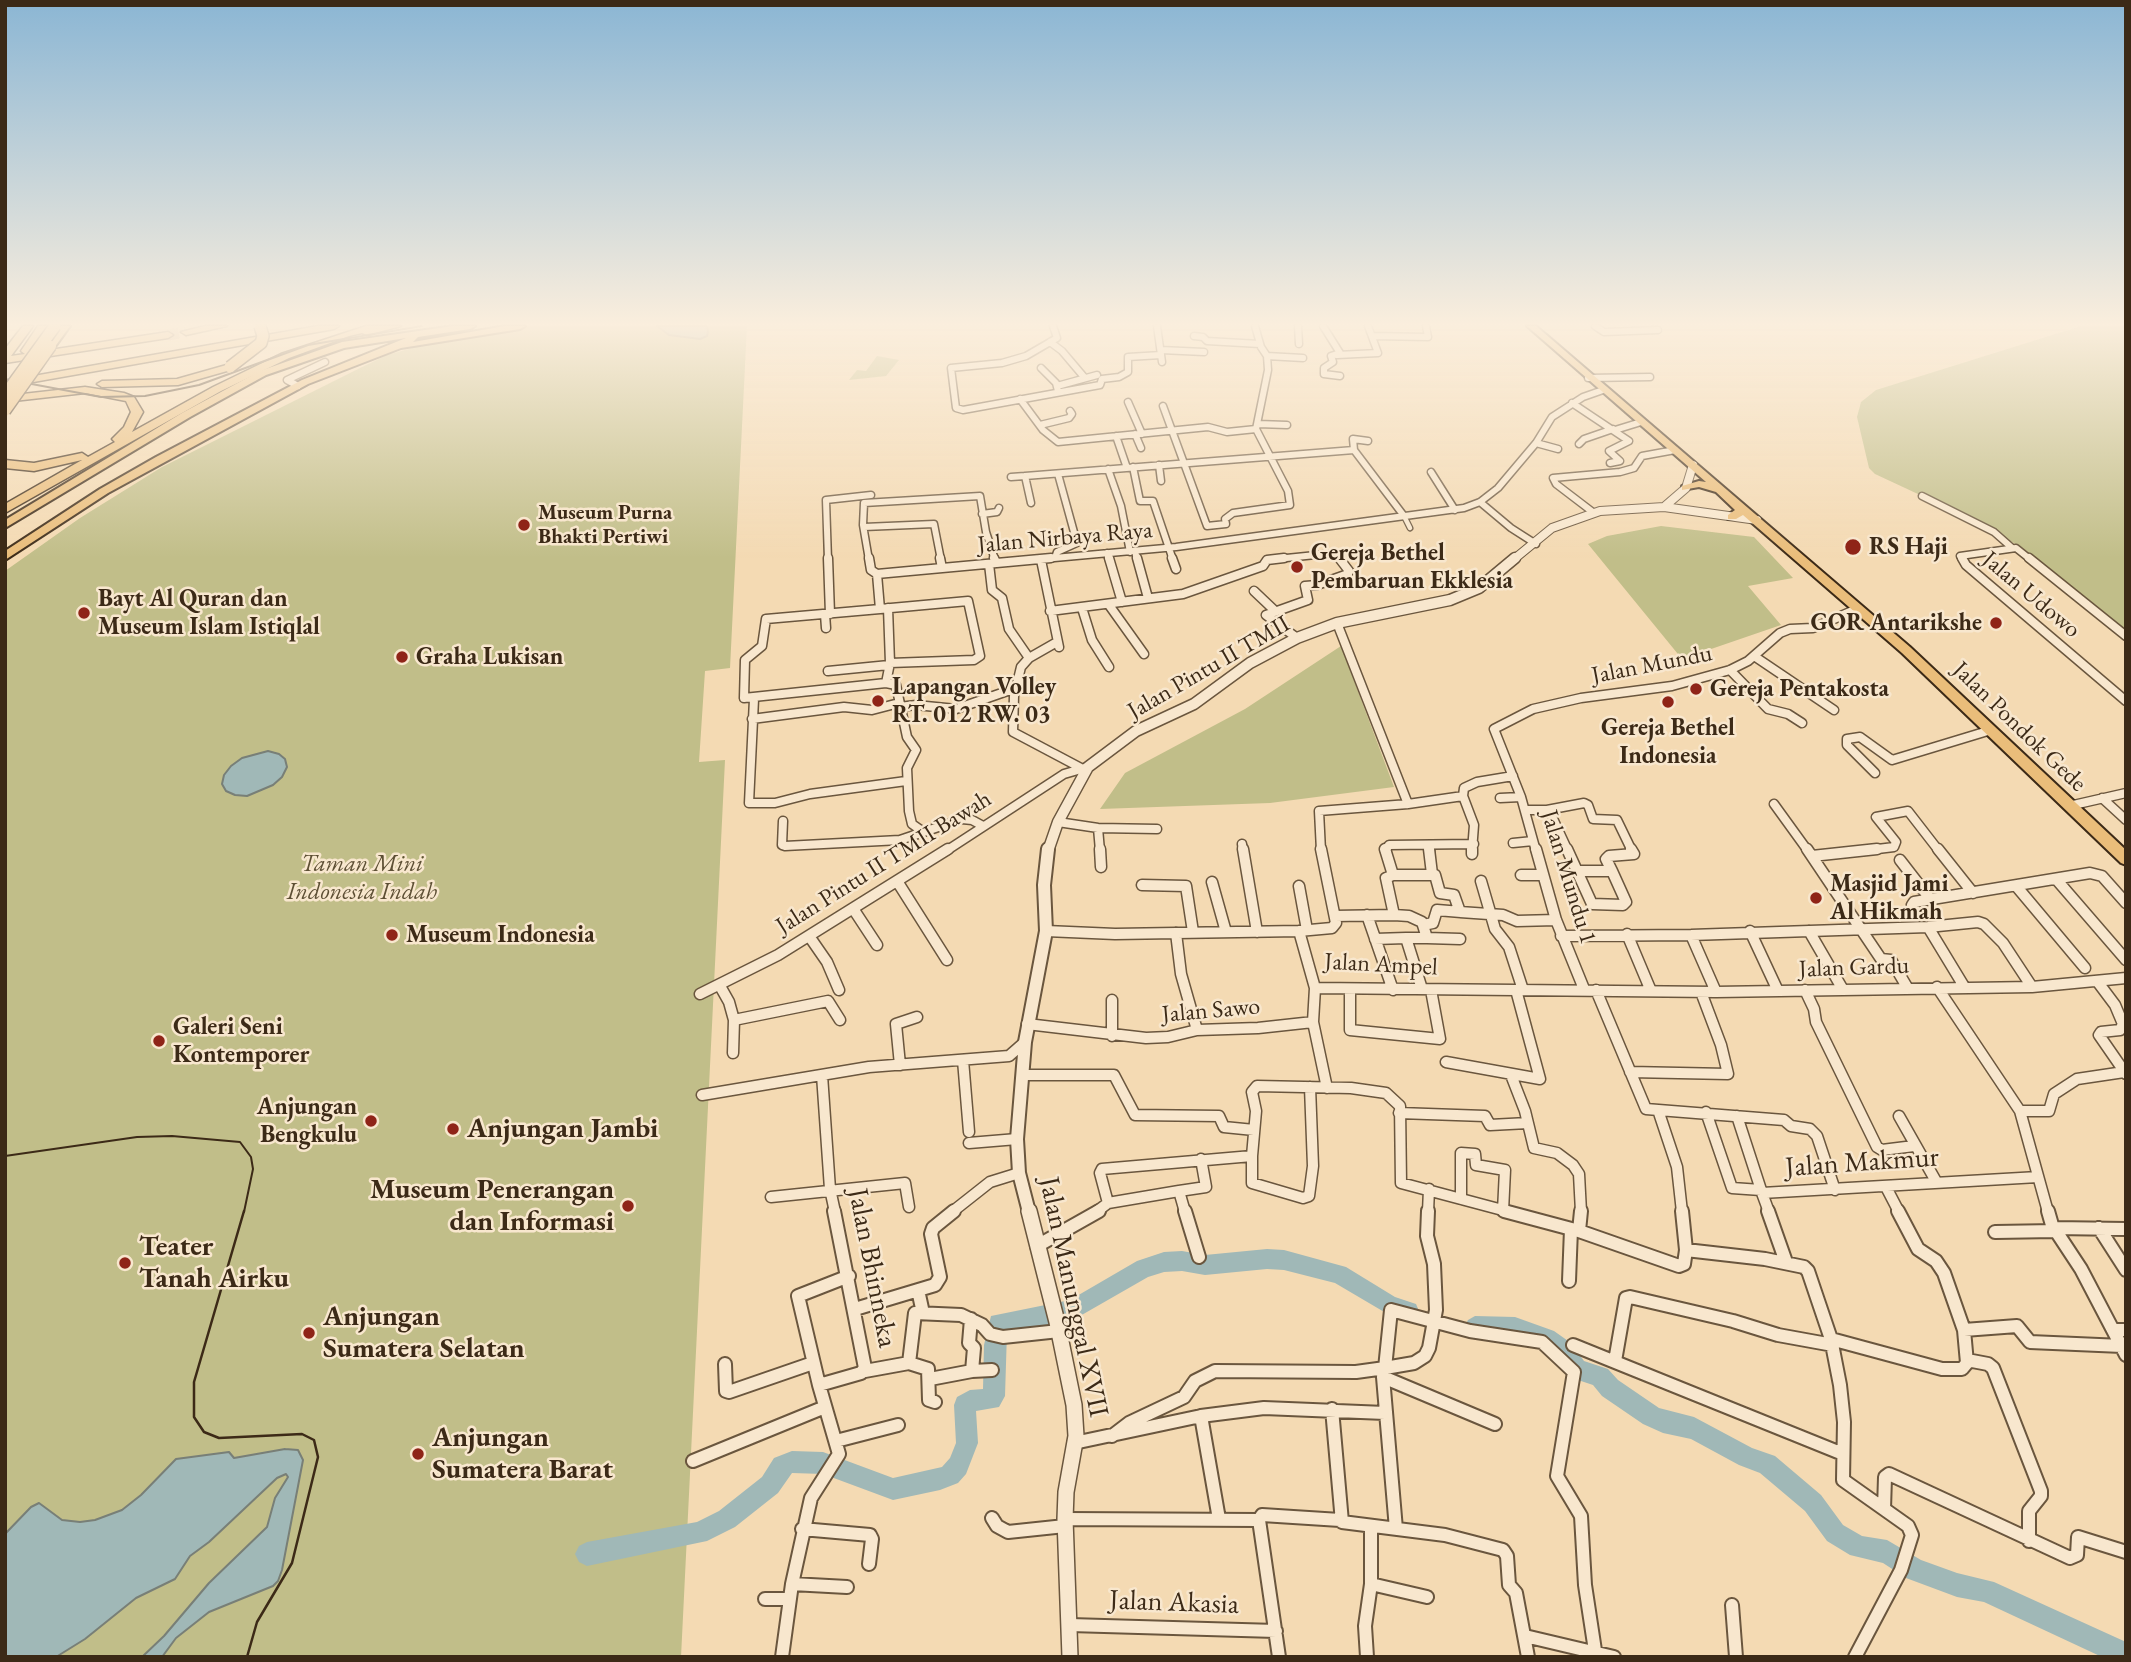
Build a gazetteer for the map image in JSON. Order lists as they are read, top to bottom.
{
  "streets": {
    "main road": ["Jalan Pondok Gede"],
    "street": [
      "Jalan Nirbaya Raya",
      "Jalan Udowo",
      "Jalan Mundu",
      "Jalan Pintu II TMII",
      "Jalan Pintu II TMII Bawah",
      "Jalan Mundu 1",
      "Jalan Ampel",
      "Jalan Gardu",
      "Jalan Sawo",
      "Jalan Makmur",
      "Jalan Bhinneka",
      "Jalan Manunggal XVII",
      "Jalan Akasia"
    ]
  },
  "crossings": [
    ["Jalan Mundu", "Jalan Pondok Gede"],
    ["Jalan Mundu", "Jalan Mundu 1"],
    ["Jalan Pintu II TMII", "Jalan Pondok Gede"],
    ["Jalan Pintu II TMII", "Jalan Pintu II TMII Bawah"],
    ["Jalan Pintu II TMII", "Jalan Manunggal XVII"],
    ["Jalan Pintu II TMII Bawah", "Jalan Manunggal XVII"],
    ["Jalan Mundu 1", "Jalan Ampel"],
    ["Jalan Mundu 1", "Jalan Gardu"],
    ["Jalan Ampel", "Jalan Gardu"],
    ["Jalan Ampel", "Jalan Manunggal XVII"],
    ["Jalan Sawo", "Jalan Manunggal XVII"],
    ["Jalan Manunggal XVII", "Jalan Akasia"]
  ],
  "parks": ["Taman Mini Indonesia Indah"],
  "places": [
    "Museum Purna Bhakti Pertiwi",
    "RS Haji",
    "Gereja Bethel Pembaruan Ekklesia",
    "Bayt Al Quran dan Museum Islam Istiqlal",
    "GOR Antarikshe",
    "Graha Lukisan",
    "Gereja Pentakosta",
    "Lapangan Volley RT. 012 RW. 03",
    "Gereja Bethel Indonesia",
    "Masjid Jami Al Hikmah",
    "Museum Indonesia",
    "Galeri Seni Kontemporer",
    "Anjungan Bengkulu",
    "Anjungan Jambi",
    "Museum Penerangan dan Informasi",
    "Teater Tanah Airku",
    "Anjungan Sumatera Selatan",
    "Anjungan Sumatera Barat"
  ]
}
